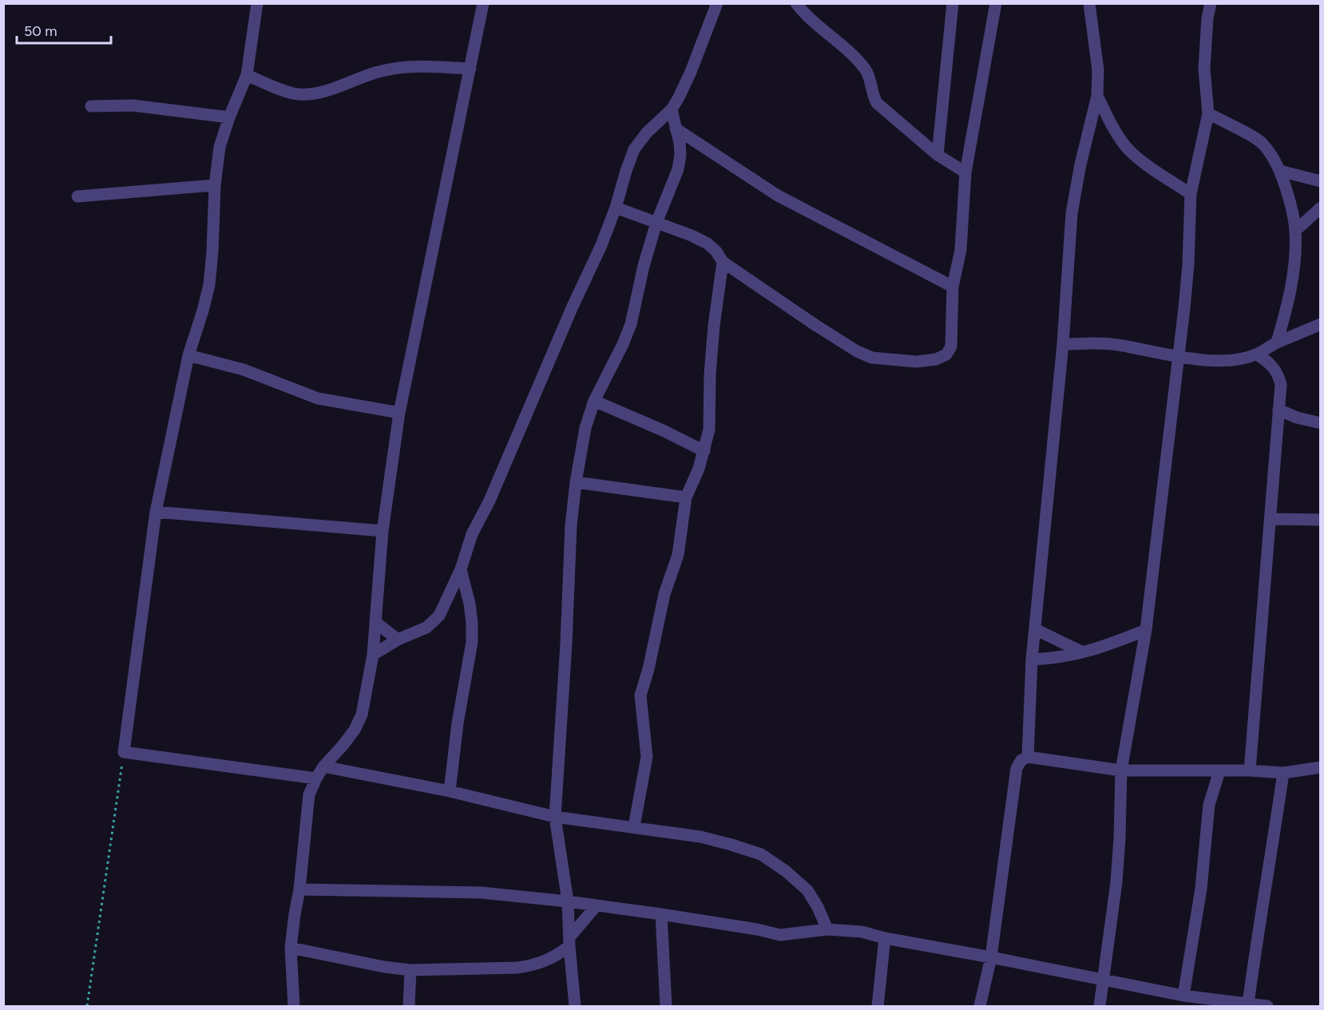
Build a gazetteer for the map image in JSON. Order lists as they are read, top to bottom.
{
  "scale_bar": "50 m"
}
